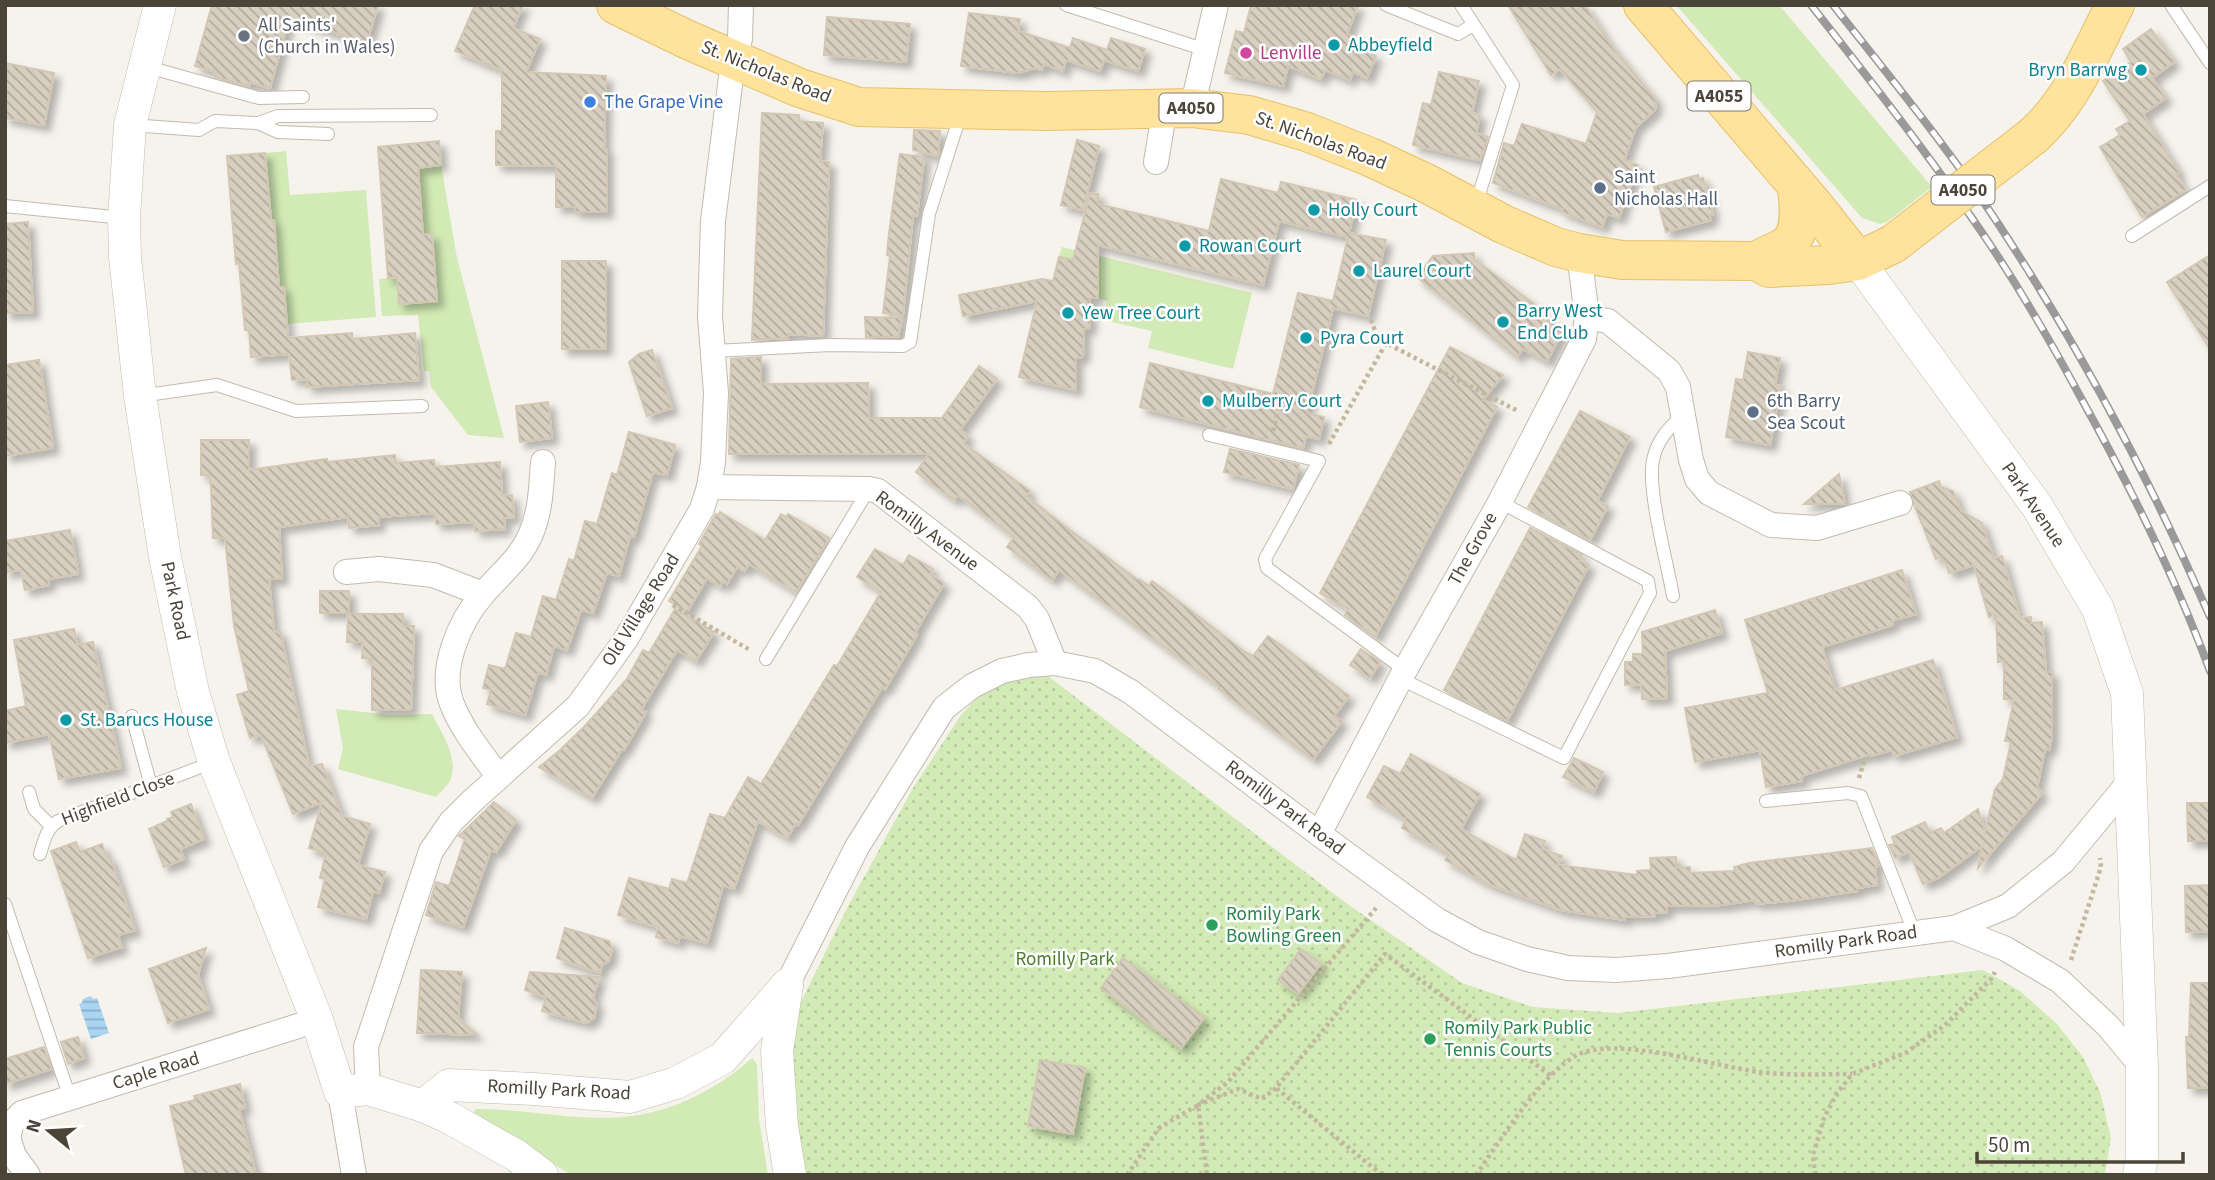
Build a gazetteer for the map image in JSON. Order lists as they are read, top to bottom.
{
  "streets": {
    "main road": ["St. Nicholas Road", "A4055", "A4050"],
    "street": [
      "Park Avenue",
      "Romilly Avenue",
      "The Grove",
      "Park Road",
      "Old Village Road",
      "Romilly Park Road",
      "Caple Road"
    ],
    "lane": ["Highfield Close"]
  },
  "crossings": [
    ["St. Nicholas Road", "A4055"],
    ["St. Nicholas Road", "A4050"],
    ["St. Nicholas Road", "Park Avenue"],
    ["St. Nicholas Road", "The Grove"],
    ["St. Nicholas Road", "Old Village Road"],
    ["A4055", "A4050"],
    ["A4055", "Park Avenue"],
    ["A4050", "Park Avenue"],
    ["Park Avenue", "Romilly Park Road"],
    ["Romilly Avenue", "Old Village Road"],
    ["Romilly Avenue", "Romilly Park Road"],
    ["The Grove", "Romilly Park Road"],
    ["Park Road", "Old Village Road"],
    ["Park Road", "Highfield Close"],
    ["Park Road", "Caple Road"]
  ],
  "parks": ["Romilly Park"],
  "places": [
    "All Saints' (Church in Wales)",
    "Abbeyfield",
    "Lenville",
    "Bryn Barrwg",
    "The Grape Vine",
    "Saint Nicholas Hall",
    "Holly Court",
    "Rowan Court",
    "Laurel Court",
    "Yew Tree Court",
    "Barry West End Club",
    "Pyra Court",
    "Mulberry Court",
    "6th Barry Sea Scout",
    "St. Barucs House",
    "Romily Park Bowling Green",
    "Romily Park Public Tennis Courts"
  ],
  "scale_bar": "50 m",
  "north": "left"
}
